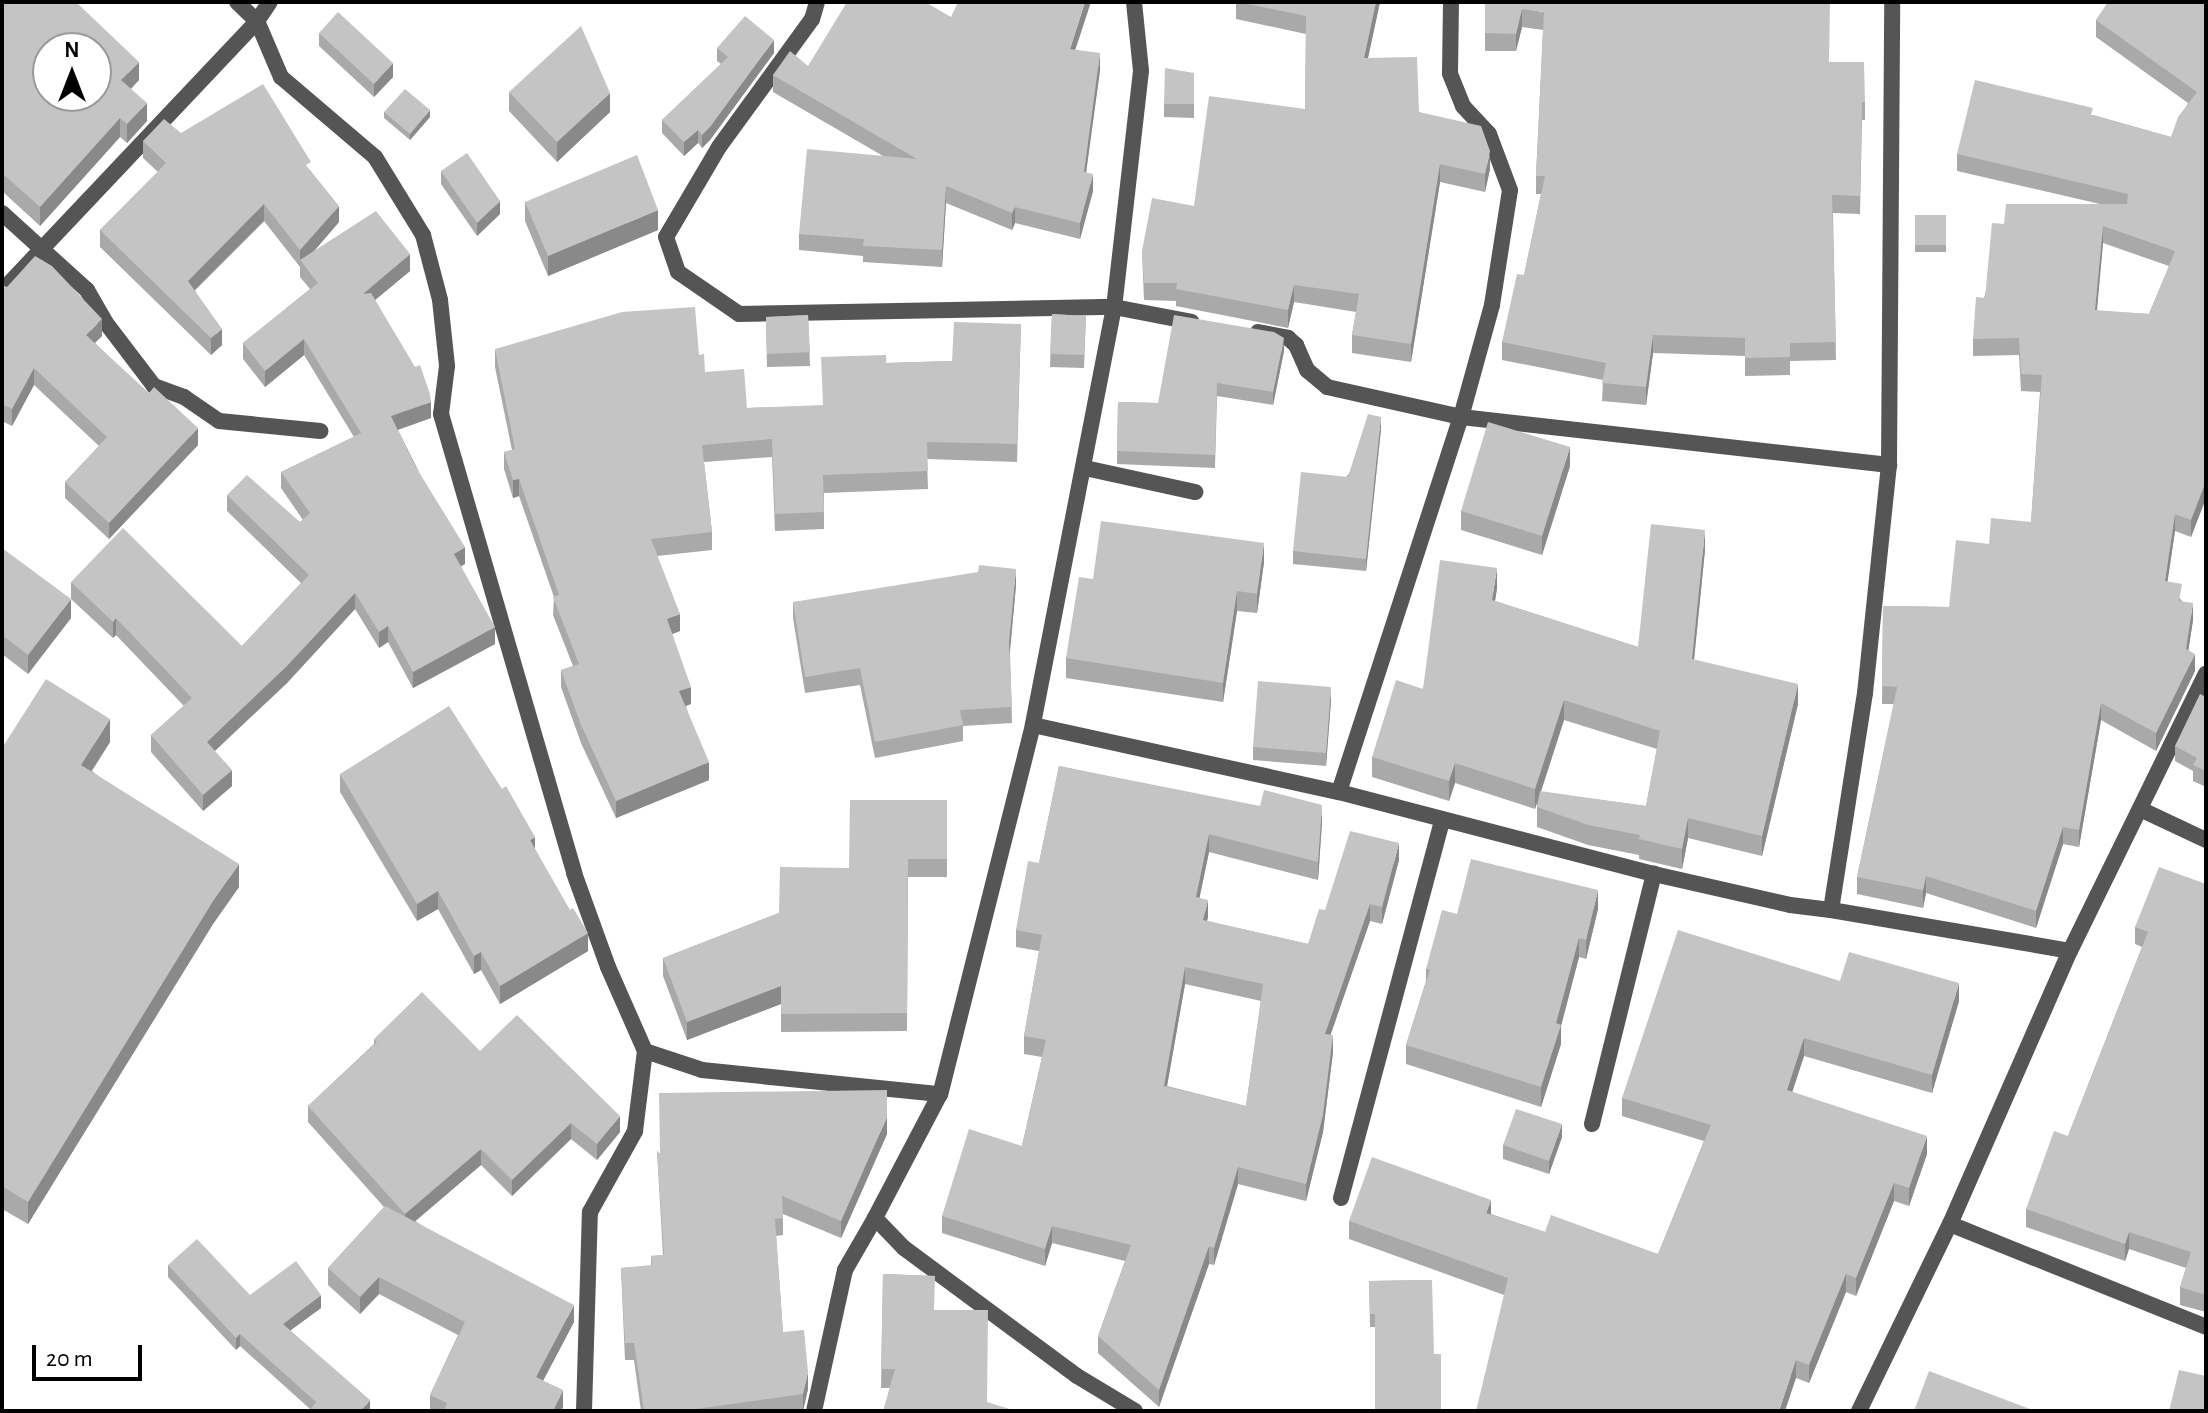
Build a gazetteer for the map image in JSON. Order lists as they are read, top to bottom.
{
  "scale_bar": "20 m",
  "north": "top"
}
